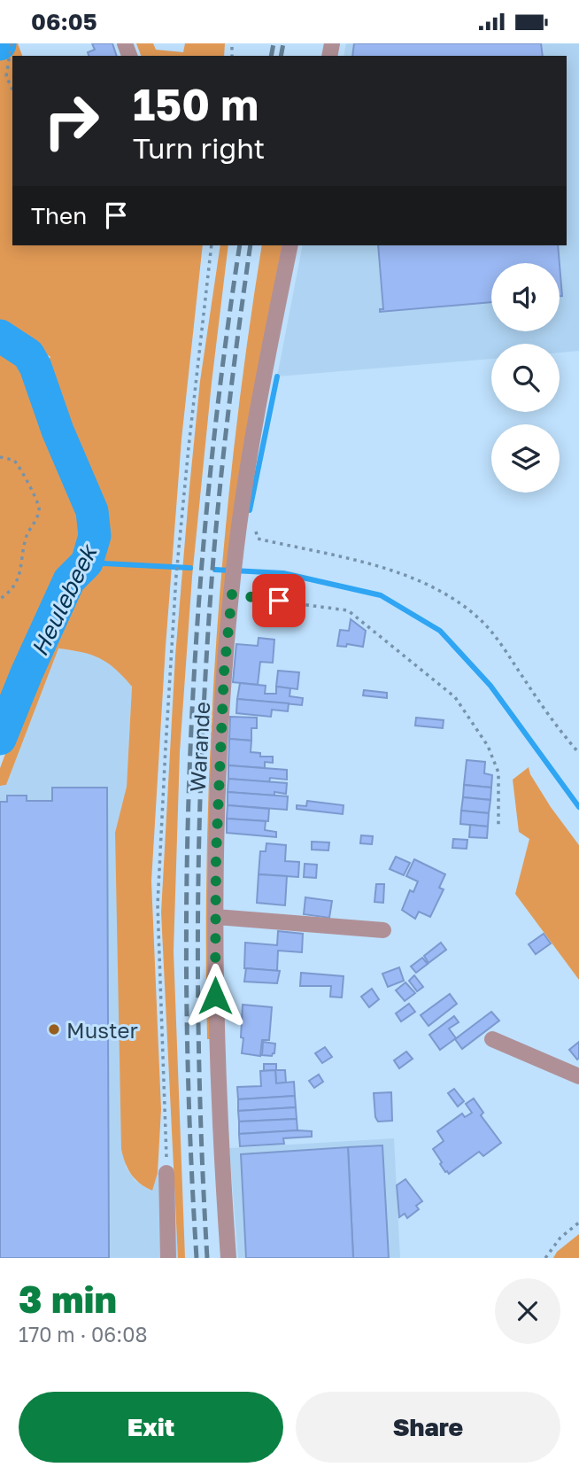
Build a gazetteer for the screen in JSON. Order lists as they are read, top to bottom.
{
  "streets": {
    "street": ["Warande"]
  },
  "water": ["Heulebeek"],
  "places": ["Muster"],
  "page": {
    "status": "06:05",
    "turn": ["150 m", "Turn right"],
    "then": "Then",
    "heading": ["3 min", "170 m · 06:08"],
    "buttons": ["Exit", "Share"]
  }
}
